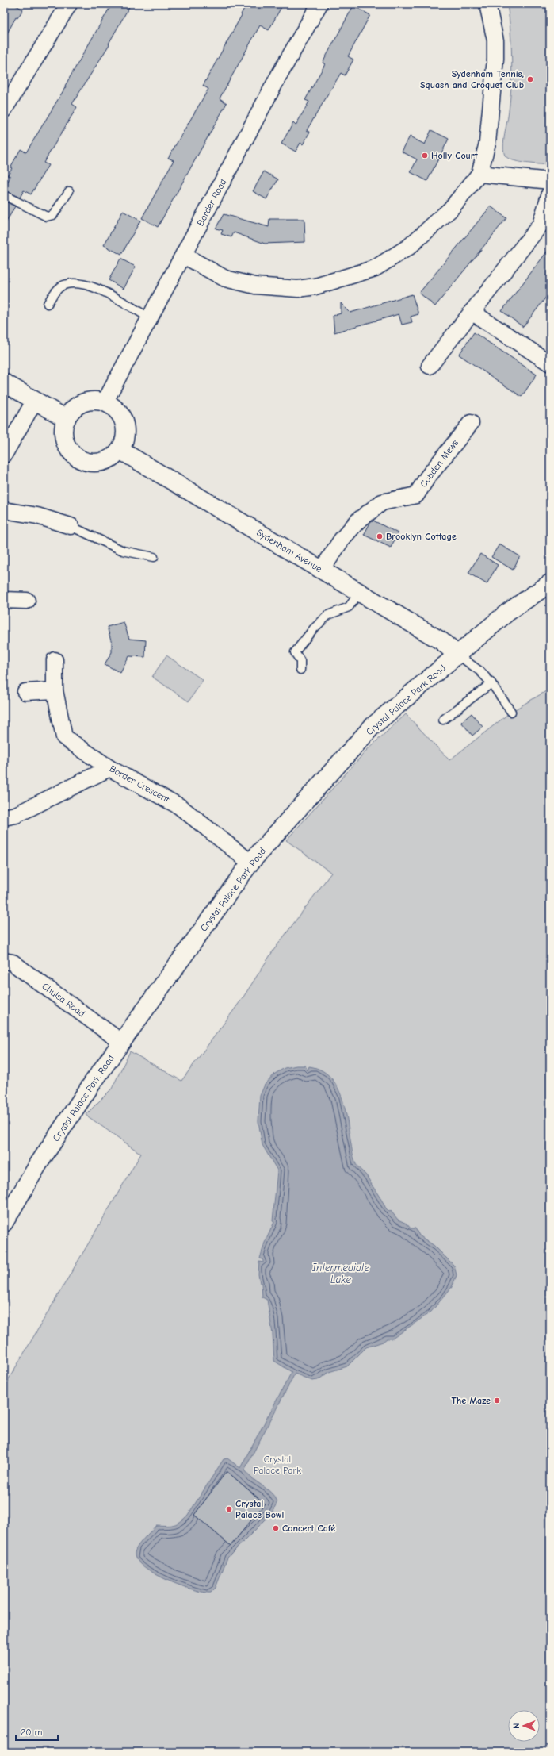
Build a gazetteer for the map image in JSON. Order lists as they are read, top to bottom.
{
  "streets": {
    "main road": ["Sydenham Avenue", "Crystal Palace Park Road"],
    "street": [
      "Border Road",
      "Cobden Mews",
      "Border Crescent",
      "Chulsa Road"
    ]
  },
  "crossings": [
    ["Border Road", "Sydenham Avenue"],
    ["Cobden Mews", "Sydenham Avenue"],
    ["Sydenham Avenue", "Crystal Palace Park Road"],
    ["Crystal Palace Park Road", "Border Crescent"],
    ["Crystal Palace Park Road", "Chulsa Road"]
  ],
  "water": ["Intermediate Lake"],
  "parks": ["Crystal Palace Park"],
  "places": [
    "Sydenham Tennis, Squash and Croquet Club",
    "Holly Court",
    "Brooklyn Cottage",
    "The Maze",
    "Crystal Palace Bowl",
    "Concert Café"
  ],
  "scale_bar": "20 m",
  "north": "left"
}
